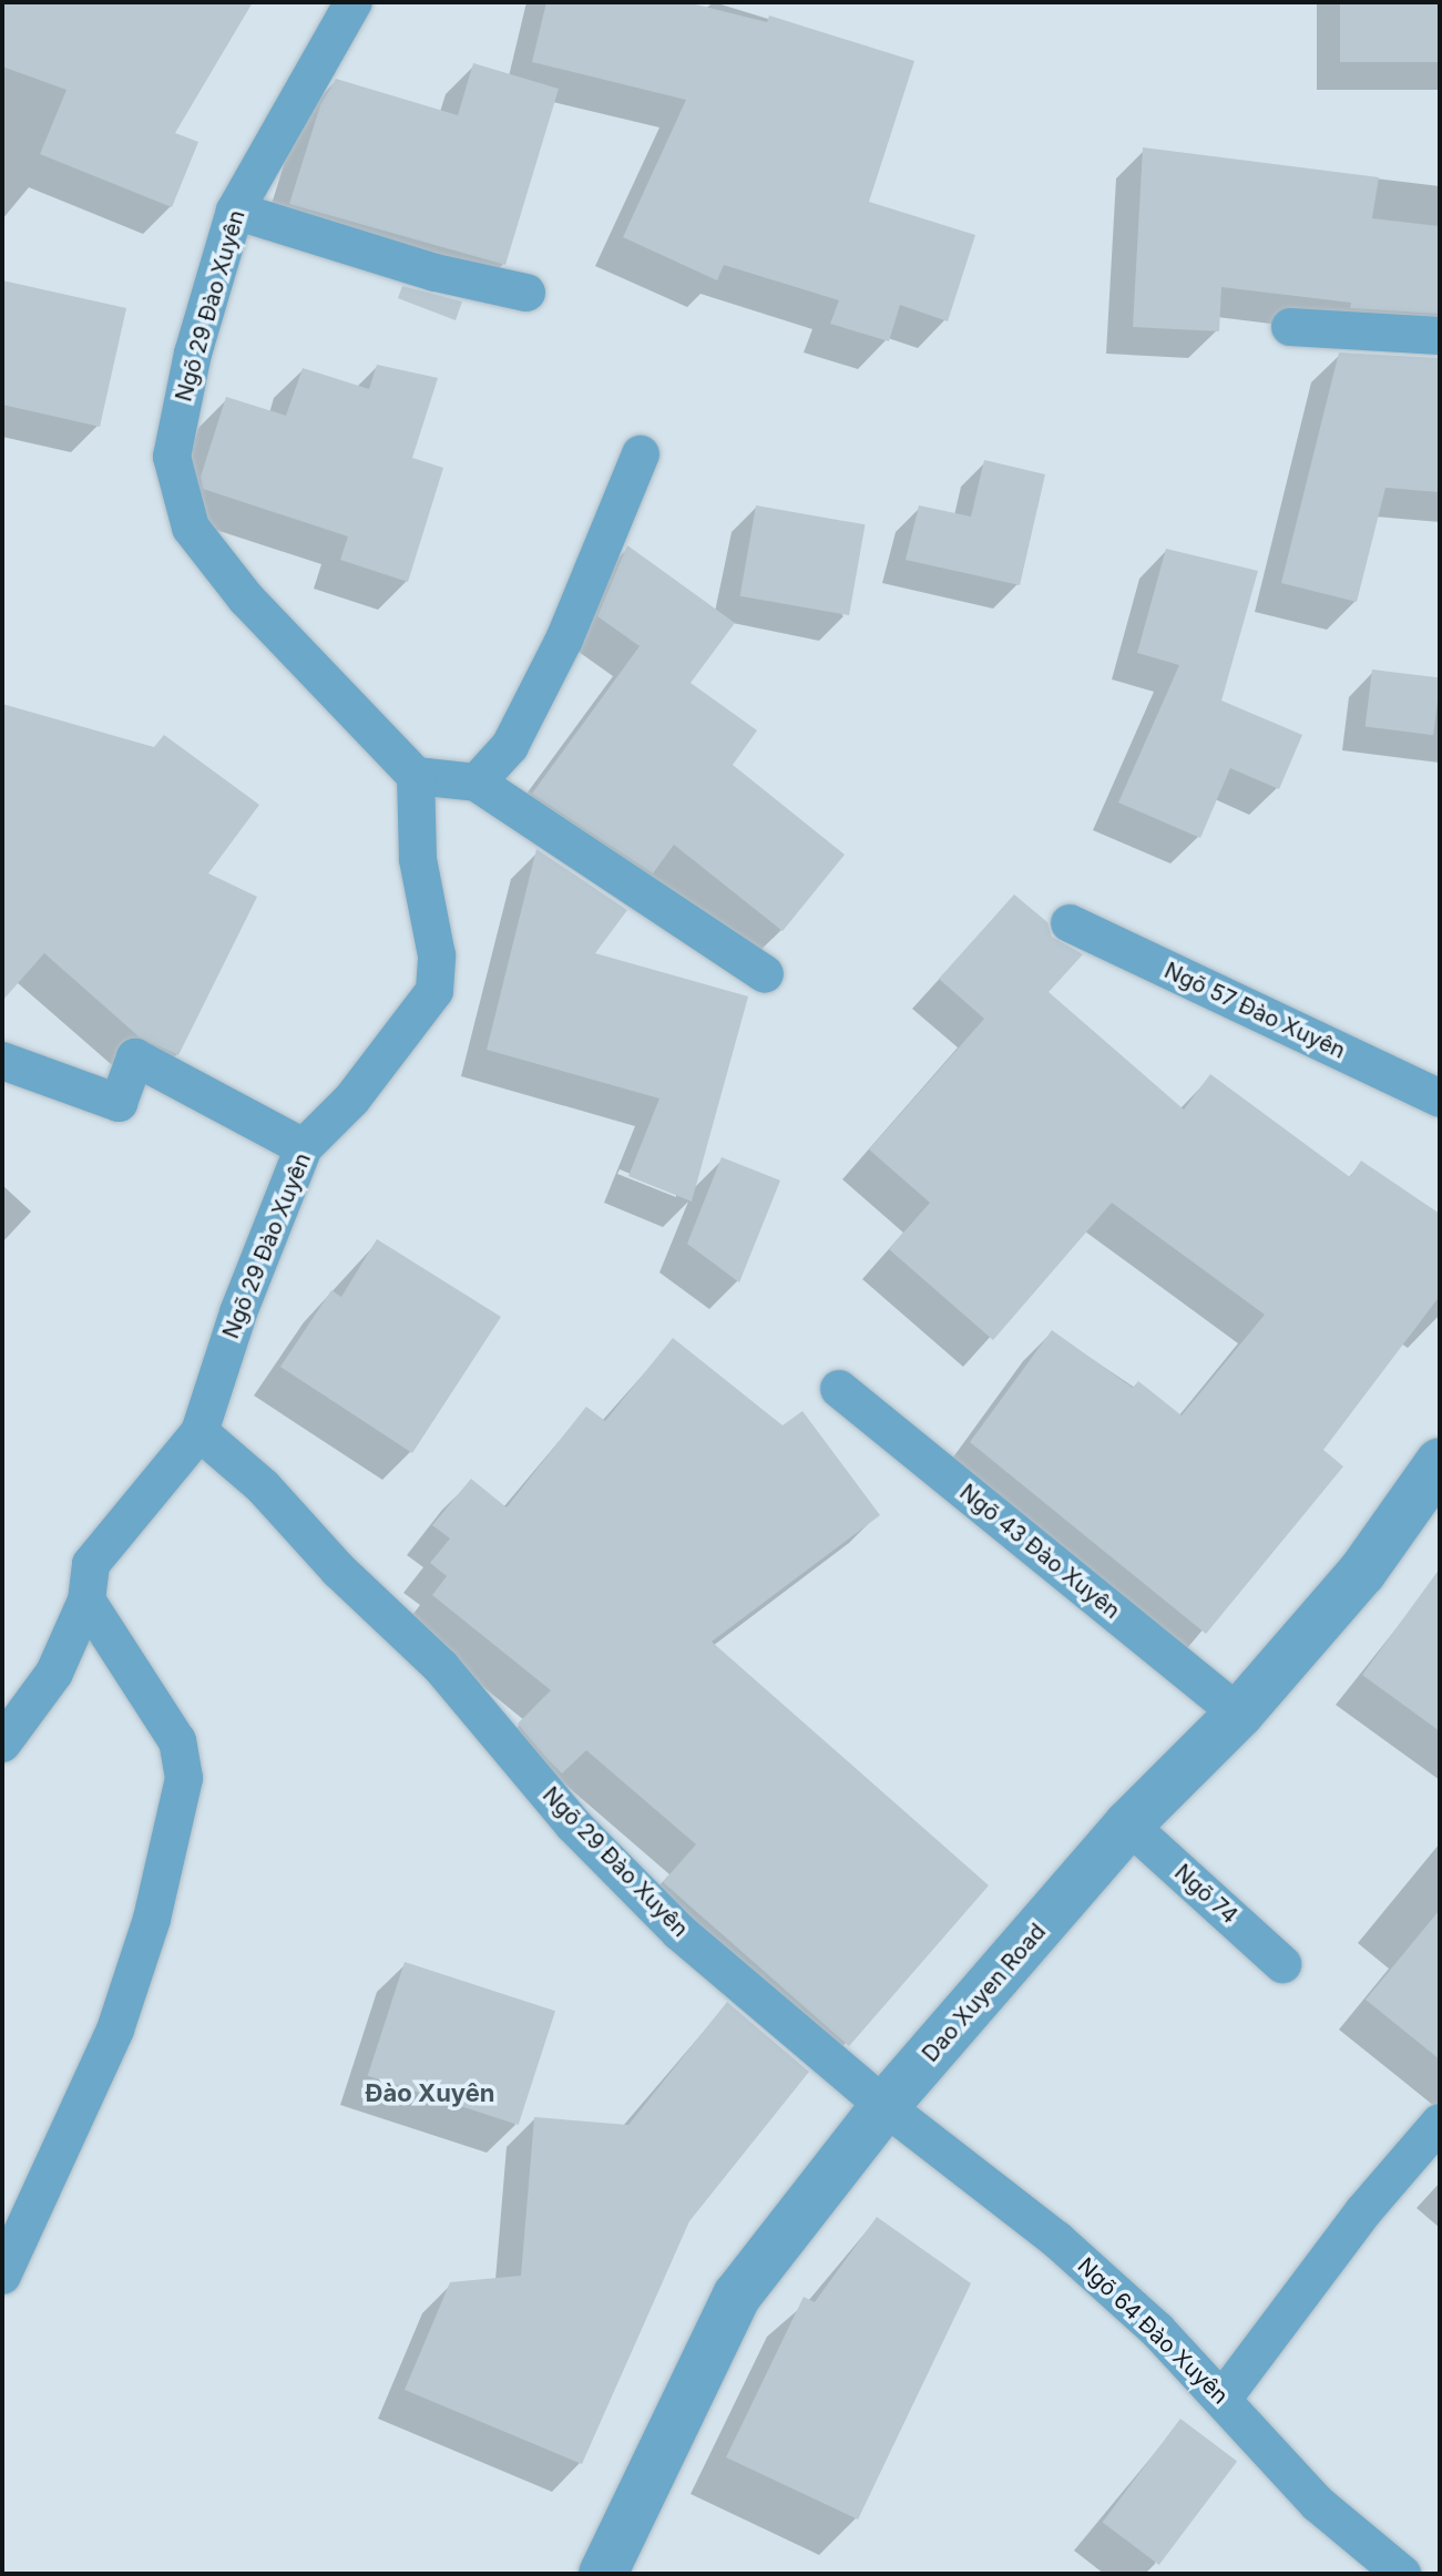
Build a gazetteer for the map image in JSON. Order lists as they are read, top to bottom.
{
  "streets": {
    "street": ["Dao Xuyen Road"],
    "lane": [
      "Ngõ 29 Đào Xuyên",
      "Ngõ 57 Đào Xuyên",
      "Ngõ 43 Đào Xuyên",
      "Ngõ 74",
      "Ngõ 64 Đào Xuyên"
    ]
  },
  "crossings": [
    ["Ngõ 29 Đào Xuyên", "Dao Xuyen Road"],
    ["Ngõ 29 Đào Xuyên", "Ngõ 64 Đào Xuyên"],
    ["Ngõ 43 Đào Xuyên", "Dao Xuyen Road"],
    ["Ngõ 74", "Dao Xuyen Road"],
    ["Dao Xuyen Road", "Ngõ 64 Đào Xuyên"]
  ],
  "districts": ["Đào Xuyên"]
}
